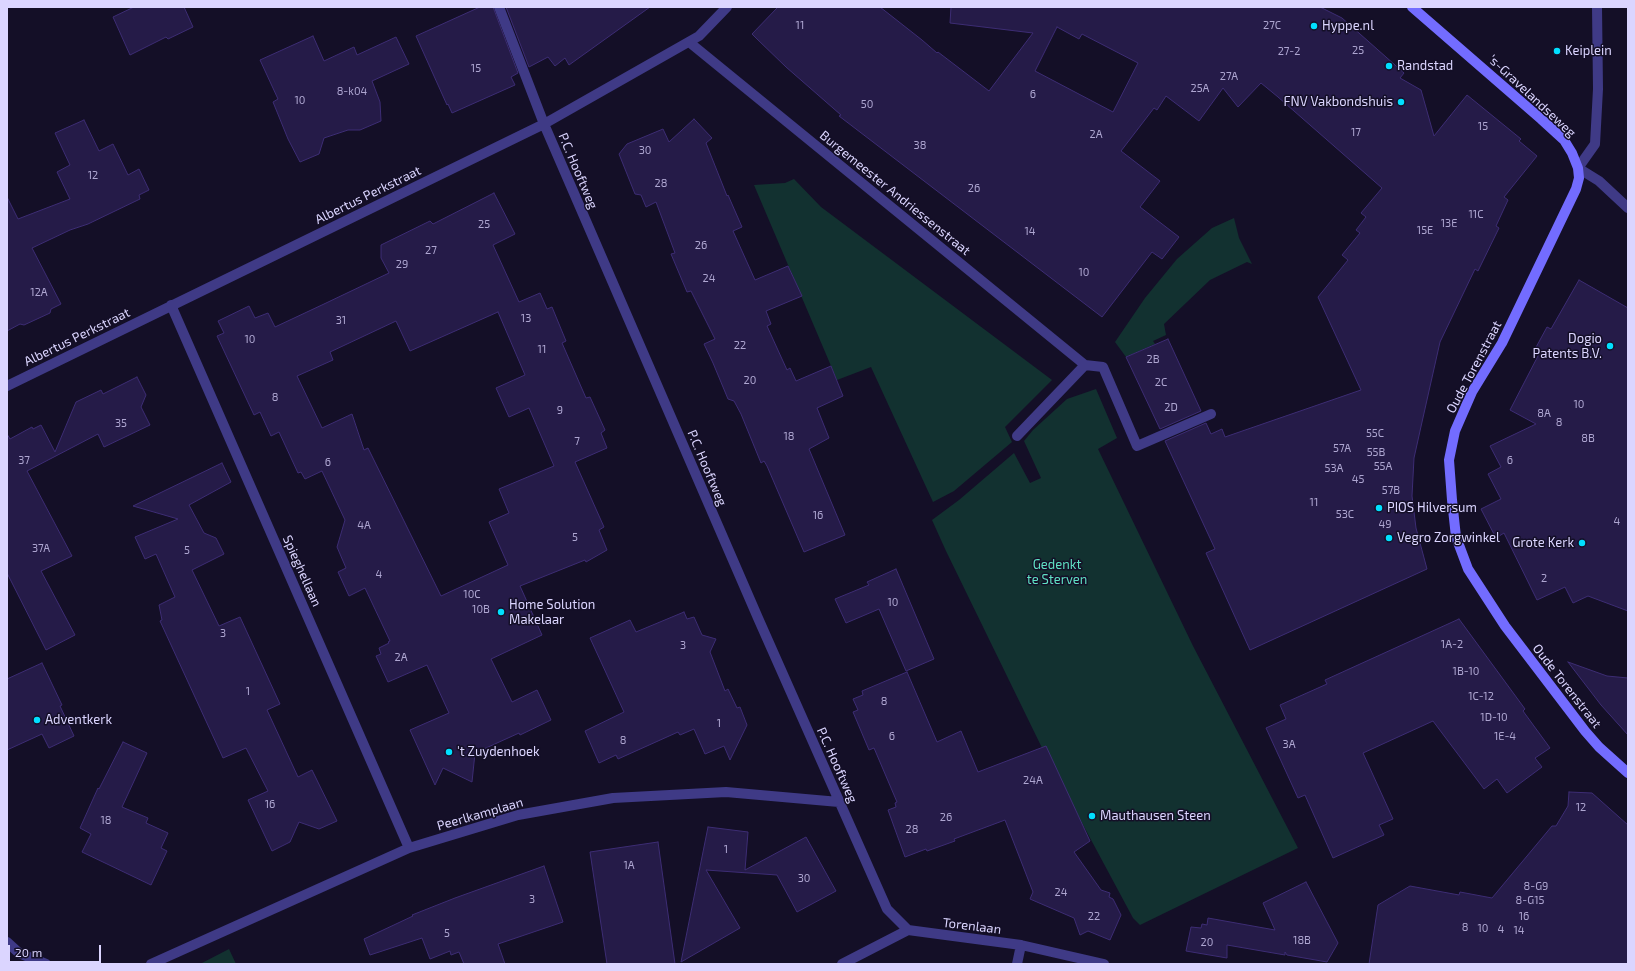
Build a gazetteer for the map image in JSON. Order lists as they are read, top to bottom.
{
  "streets": {
    "main road": ["'s-Gravelandseweg", "Oude Torenstraat"],
    "street": [
      "P.C. Hooftweg",
      "Burgemeester Andriessenstraat",
      "Albertus Perkstraat",
      "Spieghellaan",
      "Peerlkamplaan",
      "Torenlaan"
    ]
  },
  "crossings": [
    ["'s-Gravelandseweg", "Oude Torenstraat"],
    ["P.C. Hooftweg", "Albertus Perkstraat"],
    ["P.C. Hooftweg", "Peerlkamplaan"],
    ["P.C. Hooftweg", "Torenlaan"],
    ["Burgemeester Andriessenstraat", "Albertus Perkstraat"],
    ["Albertus Perkstraat", "Spieghellaan"],
    ["Spieghellaan", "Peerlkamplaan"]
  ],
  "parks": ["Gedenkt te Sterven"],
  "places": [
    "Hyppe.nl",
    "Keiplein",
    "Randstad",
    "FNV Vakbondshuis",
    "Dogio Patents B.V.",
    "PIOS Hilversum",
    "Vegro Zorgwinkel",
    "Grote Kerk",
    "Home Solution Makelaar",
    "Adventkerk",
    "'t Zuydenhoek",
    "Mauthausen Steen"
  ],
  "house_numbers": [
    "11",
    "27C",
    "25",
    "27-2",
    "15",
    "27A",
    "25A",
    "8-k04",
    "6",
    "10",
    "50",
    "15",
    "17",
    "2A",
    "38",
    "30",
    "12",
    "28",
    "26",
    "11C",
    "13E",
    "25",
    "15E",
    "14",
    "26",
    "27",
    "29",
    "10",
    "24",
    "12A",
    "13",
    "31",
    "10",
    "22",
    "11",
    "2B",
    "20",
    "2C",
    "8",
    "10",
    "2D",
    "9",
    "8A",
    "8",
    "35",
    "55C",
    "18",
    "8B",
    "7",
    "57A",
    "55B",
    "37",
    "6",
    "6",
    "55A",
    "53A",
    "45",
    "57B",
    "11",
    "53C",
    "16",
    "4",
    "49",
    "4A",
    "5",
    "37A",
    "5",
    "4",
    "2",
    "10C",
    "10",
    "10B",
    "3",
    "1A-2",
    "3",
    "2A",
    "1B-10",
    "1",
    "1C-12",
    "8",
    "1D-10",
    "1",
    "6",
    "1E-4",
    "8",
    "3A",
    "24A",
    "16",
    "12",
    "26",
    "18",
    "28",
    "1",
    "1A",
    "30",
    "8-G9",
    "24",
    "3",
    "8-G15",
    "22",
    "16",
    "8",
    "10",
    "4",
    "14",
    "5",
    "18B",
    "20"
  ],
  "scale_bar": "20 m"
}
